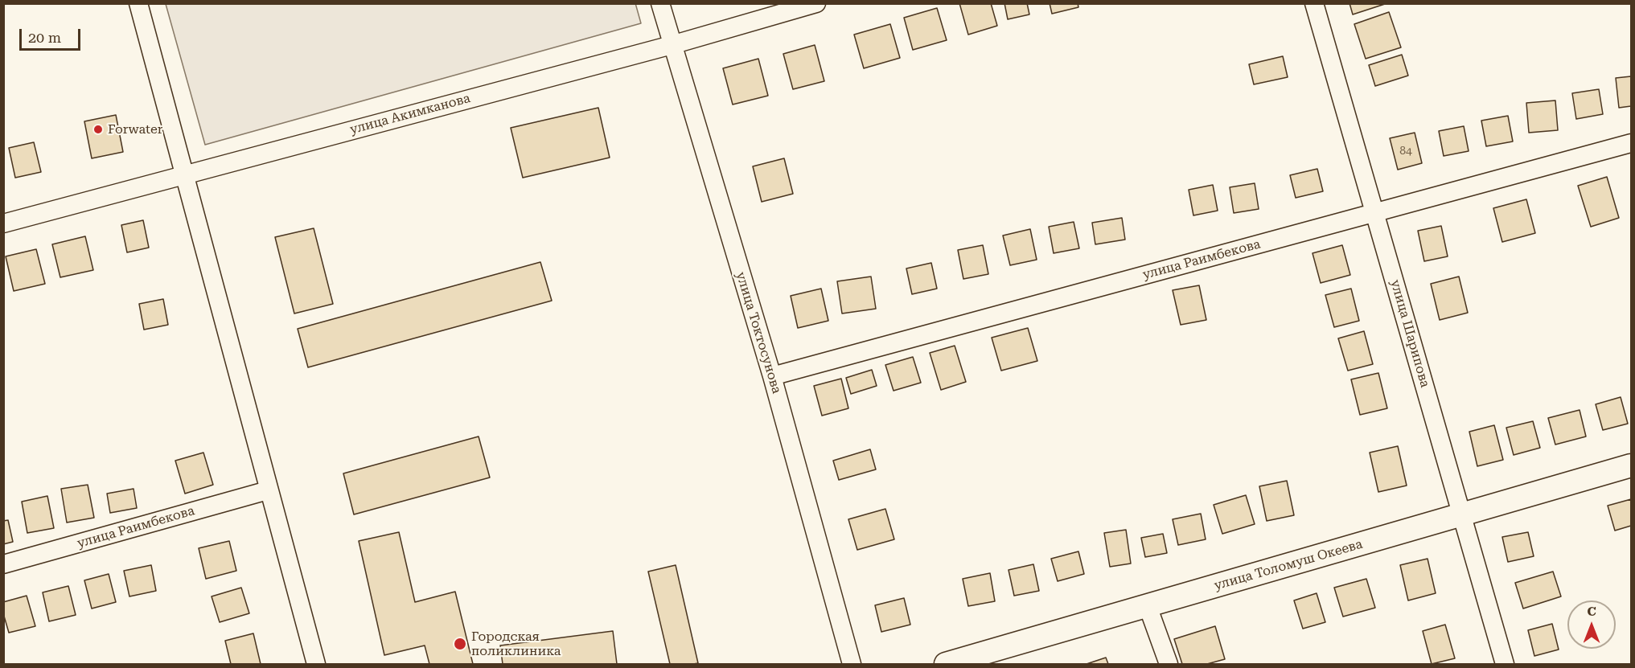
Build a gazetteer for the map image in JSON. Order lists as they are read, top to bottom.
{
  "streets": {
    "street": [
      "улица Акимканова",
      "улица Раимбекова",
      "улица Токтосунова",
      "улица Шарипова",
      "улица Толомуш Океева"
    ]
  },
  "crossings": [
    ["улица Акимканова", "улица Токтосунова"],
    ["улица Раимбекова", "улица Токтосунова"],
    ["улица Раимбекова", "улица Шарипова"],
    ["улица Шарипова", "улица Толомуш Океева"]
  ],
  "places": ["Forwater", "Городская поликлиника"],
  "house_numbers": ["84"],
  "scale_bar": "20 m",
  "north": "top"
}
